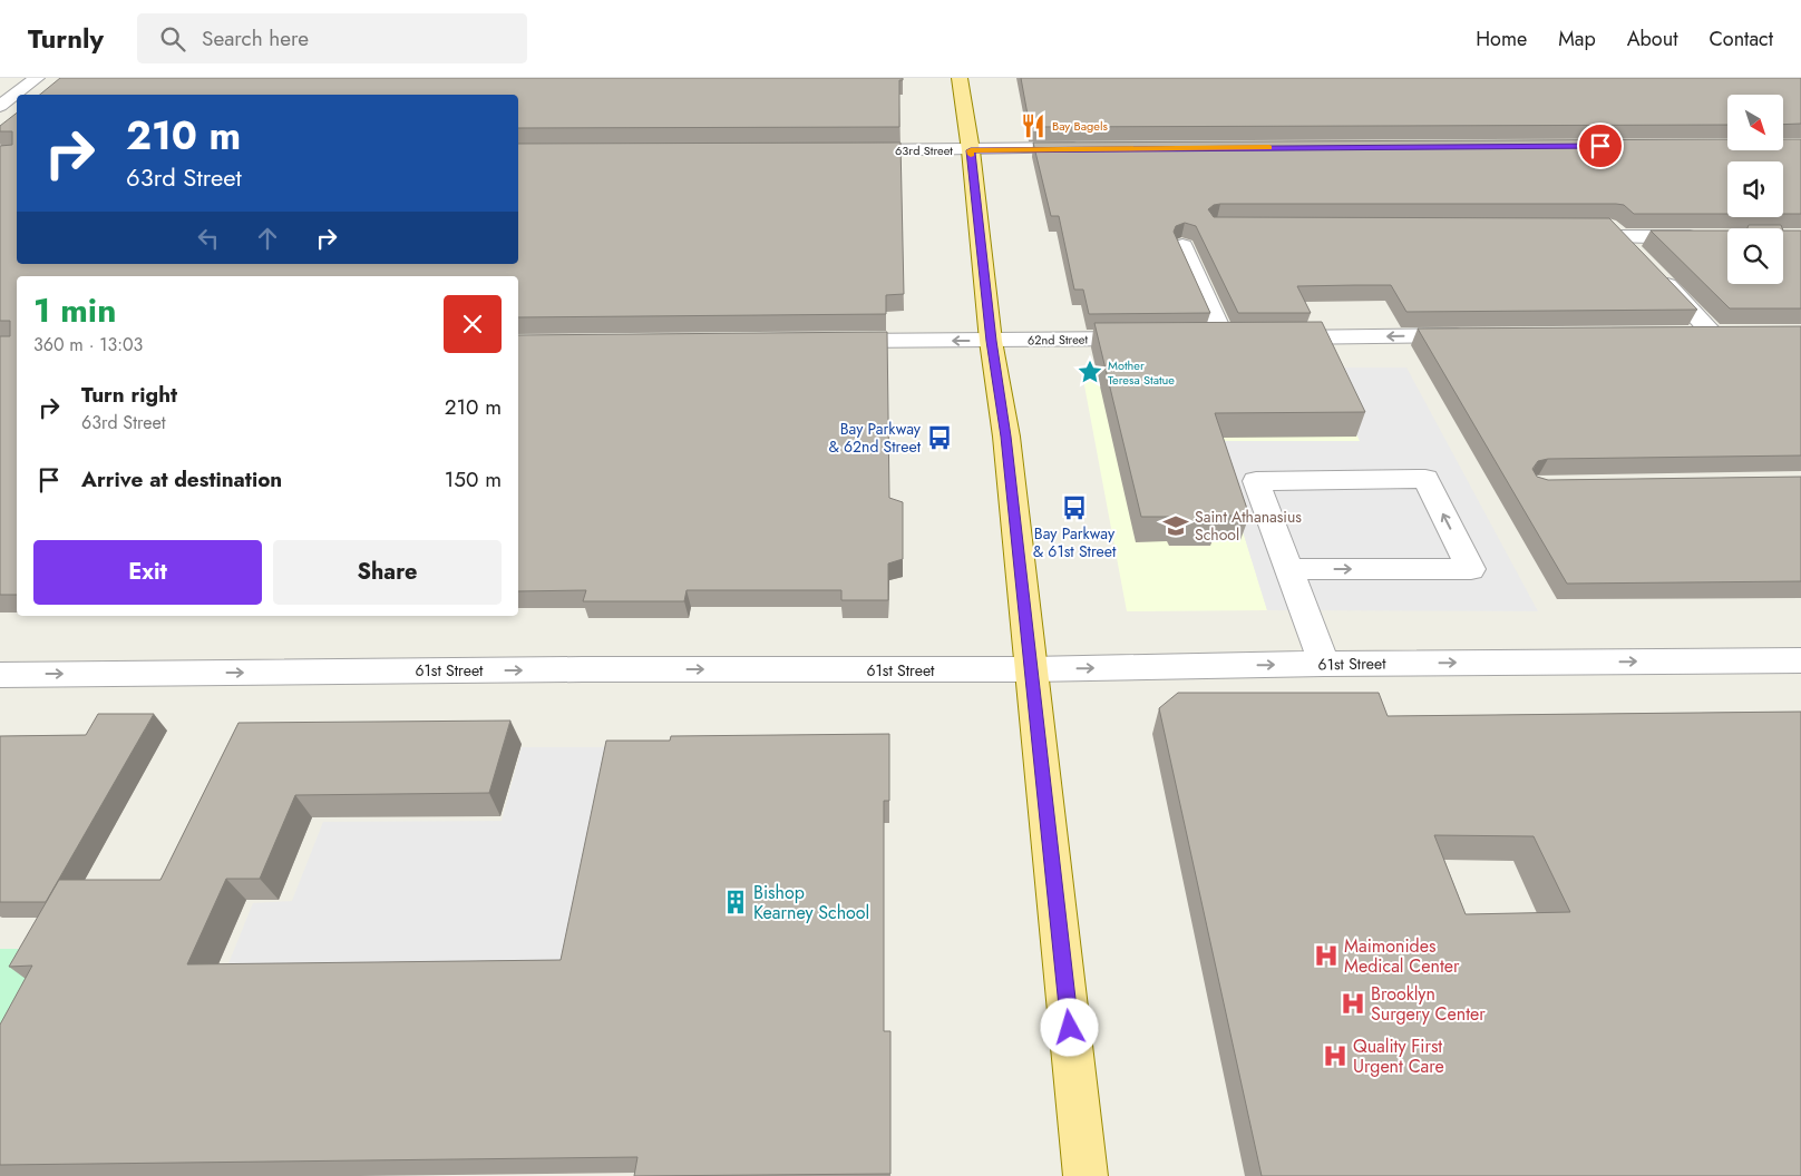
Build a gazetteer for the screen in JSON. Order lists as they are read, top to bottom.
{
  "streets": {
    "street": ["63rd Street", "62nd Street", "61st Street"]
  },
  "one_way": ["62nd Street", "61st Street"],
  "places": {
    "restaurant": ["Bay Bagels"],
    "place": ["Mother Teresa Statue"],
    "bus stop": ["Bay Parkway & 62nd Street", "Bay Parkway & 61st Street"],
    "school or university": ["Saint Athanasius School"],
    "building": ["Bishop Kearney School"],
    "hospital": ["Maimonides Medical Center", "Brooklyn Surgery Center", "Quality First Urgent Care"]
  },
  "north": "bottom right",
  "page": {
    "header": "Turnly",
    "search": "Search here",
    "nav": [
      "Home",
      "Map",
      "About",
      "Contact"
    ],
    "turn": ["210 m", "63rd Street"],
    "heading": ["1 min", "360 m · 13:03"],
    "list": [
      {
        "name": "Turn right",
        "note": "63rd Street",
        "value": "210 m"
      },
      {
        "name": "Arrive at destination",
        "value": "150 m"
      }
    ],
    "buttons": ["Exit", "Share"]
  }
}
